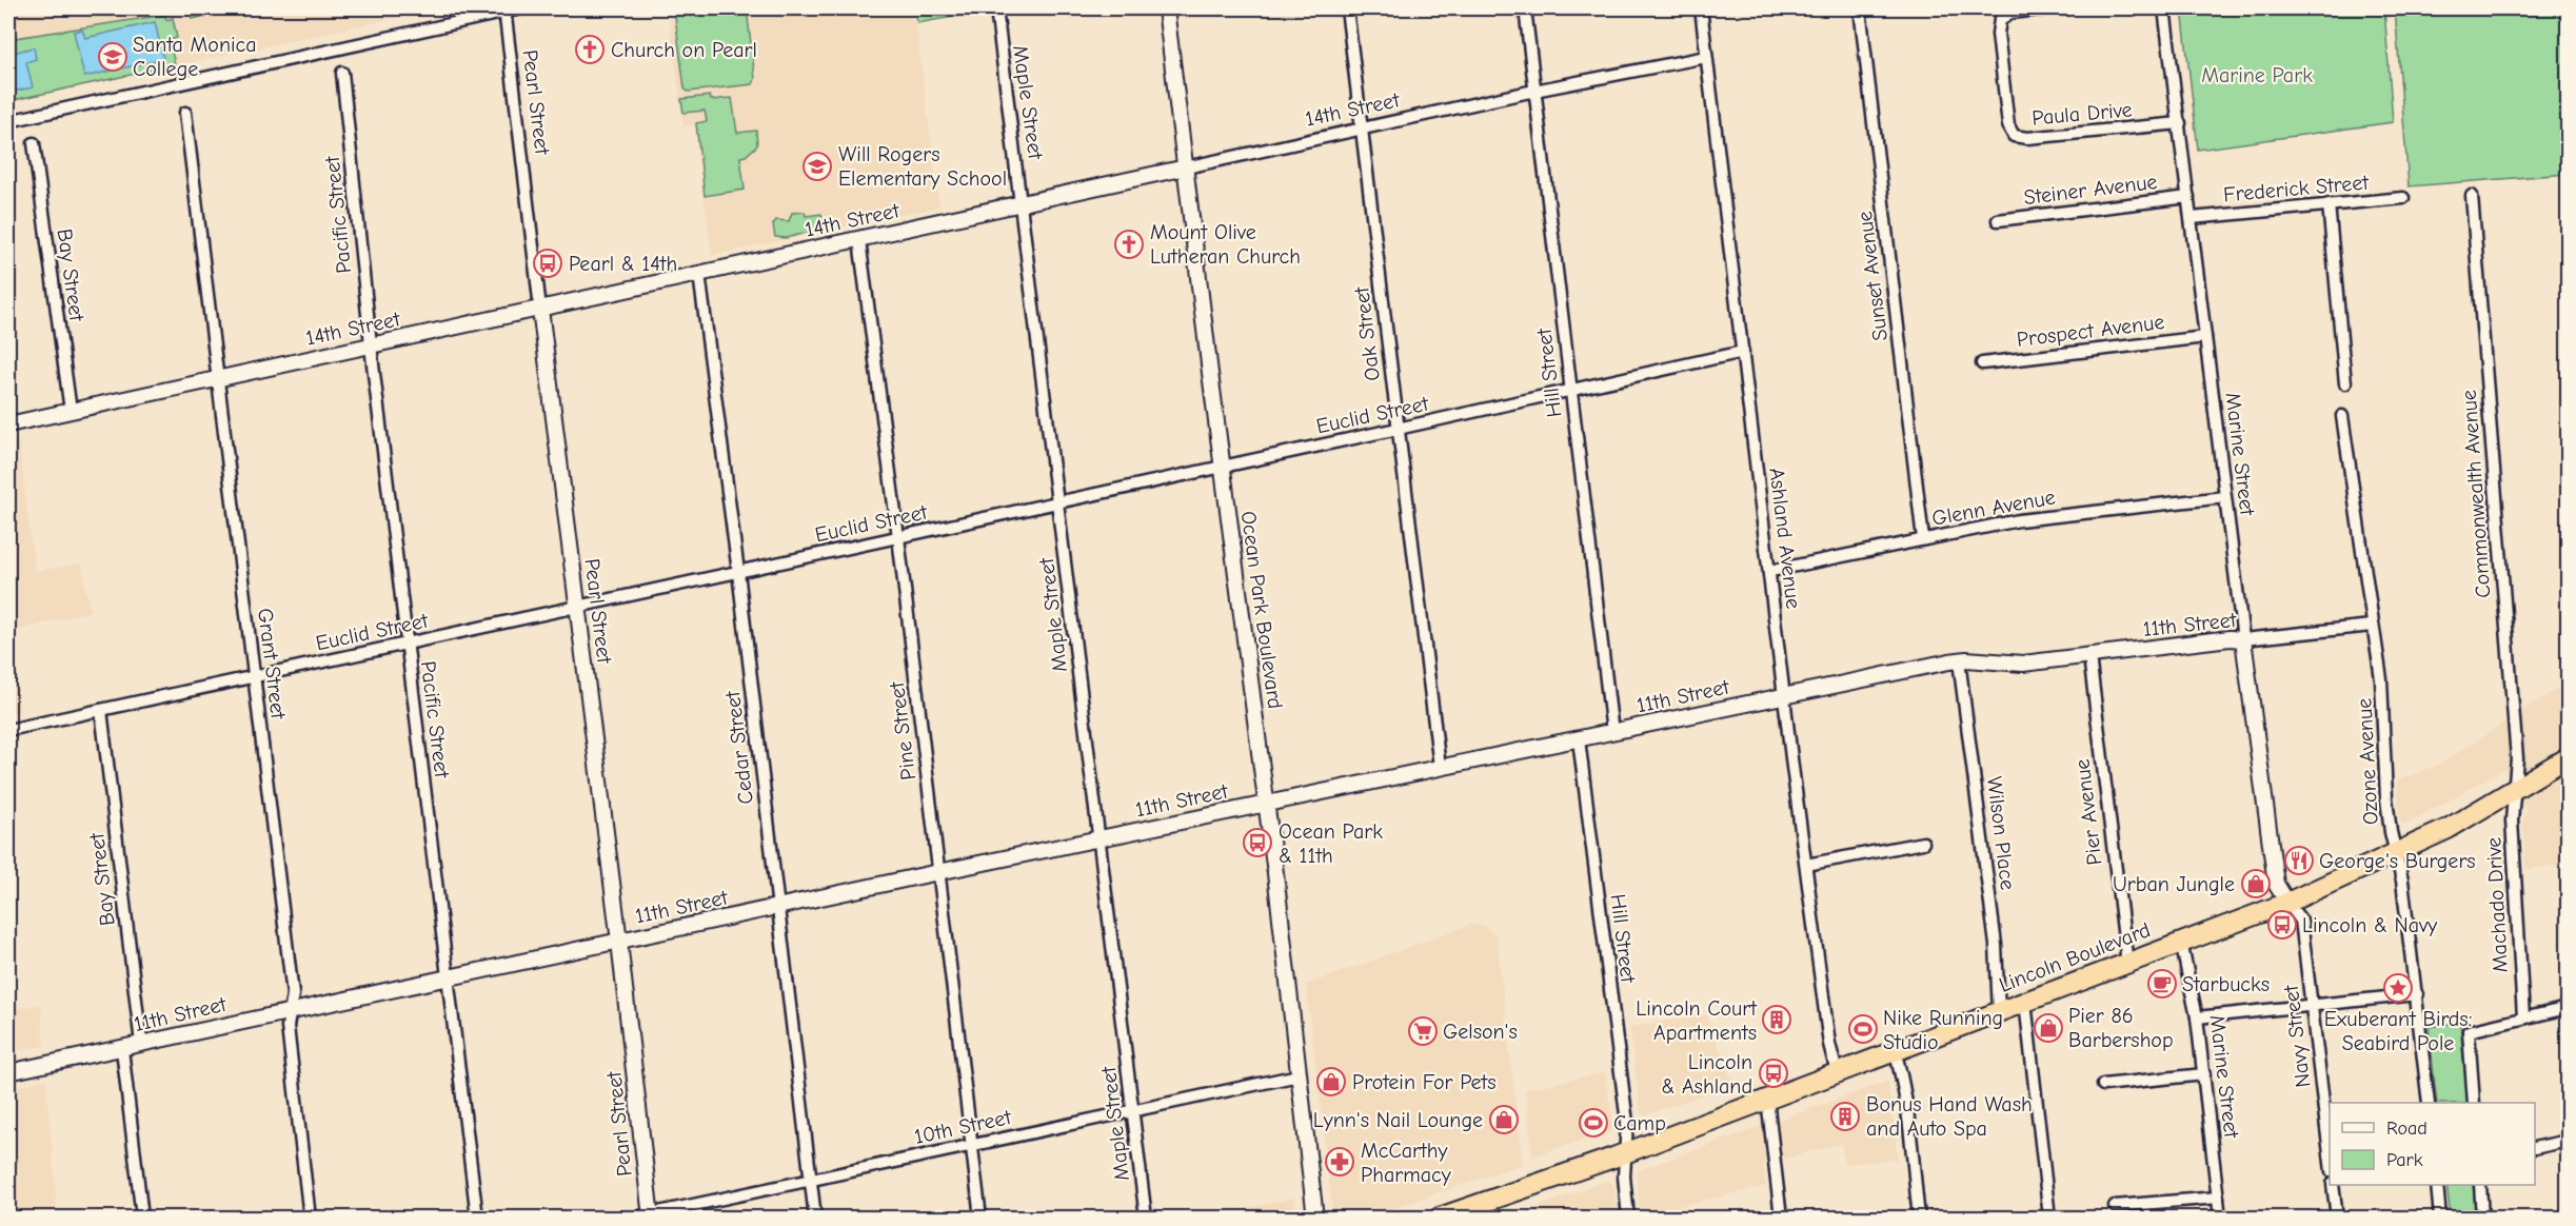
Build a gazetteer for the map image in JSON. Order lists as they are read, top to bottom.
{
  "streets": {
    "highway": ["Lincoln Boulevard"],
    "street": [
      "Pearl Street",
      "Maple Street",
      "14th Street",
      "Paula Drive",
      "Frederick Street",
      "Steiner Avenue",
      "Pacific Street",
      "Bay Street",
      "Sunset Avenue",
      "Prospect Avenue",
      "Oak Street",
      "Hill Street",
      "Euclid Street",
      "Marine Street",
      "Commonwealth Avenue",
      "Glenn Avenue",
      "Ashland Avenue",
      "Ocean Park Boulevard",
      "11th Street",
      "Grant Street",
      "Pine Street",
      "Cedar Street",
      "Ozone Avenue",
      "Pier Avenue",
      "Wilson Place",
      "Machado Drive",
      "Navy Street",
      "10th Street"
    ]
  },
  "crossings": [
    ["Pearl Street", "14th Street"],
    ["Pearl Street", "Euclid Street"],
    ["Pearl Street", "11th Street"],
    ["Pearl Street", "10th Street"],
    ["Maple Street", "14th Street"],
    ["Maple Street", "Euclid Street"],
    ["Maple Street", "11th Street"],
    ["Maple Street", "10th Street"],
    ["14th Street", "Pacific Street"],
    ["14th Street", "Bay Street"],
    ["14th Street", "Oak Street"],
    ["14th Street", "Hill Street"],
    ["14th Street", "Ashland Avenue"],
    ["14th Street", "Ocean Park Boulevard"],
    ["14th Street", "Grant Street"],
    ["14th Street", "Pine Street"],
    ["14th Street", "Cedar Street"],
    ["Paula Drive", "Marine Street"],
    ["Frederick Street", "Marine Street"],
    ["Steiner Avenue", "Marine Street"],
    ["Pacific Street", "Euclid Street"],
    ["Pacific Street", "11th Street"],
    ["Bay Street", "Euclid Street"],
    ["Bay Street", "11th Street"],
    ["Sunset Avenue", "Glenn Avenue"],
    ["Prospect Avenue", "Marine Street"],
    ["Oak Street", "Euclid Street"],
    ["Oak Street", "11th Street"],
    ["Hill Street", "Euclid Street"],
    ["Hill Street", "11th Street"],
    ["Hill Street", "Lincoln Boulevard"],
    ["Euclid Street", "Ashland Avenue"],
    ["Euclid Street", "Ocean Park Boulevard"],
    ["Euclid Street", "Grant Street"],
    ["Euclid Street", "Pine Street"],
    ["Euclid Street", "Cedar Street"],
    ["Marine Street", "Glenn Avenue"],
    ["Marine Street", "11th Street"],
    ["Marine Street", "Lincoln Boulevard"],
    ["Marine Street", "Navy Street"],
    ["Commonwealth Avenue", "Machado Drive"],
    ["Commonwealth Avenue", "Lincoln Boulevard"],
    ["Glenn Avenue", "Ashland Avenue"],
    ["Ashland Avenue", "11th Street"],
    ["Ashland Avenue", "Lincoln Boulevard"],
    ["Ocean Park Boulevard", "11th Street"],
    ["Ocean Park Boulevard", "10th Street"],
    ["11th Street", "Grant Street"],
    ["11th Street", "Pine Street"],
    ["11th Street", "Cedar Street"],
    ["11th Street", "Ozone Avenue"],
    ["11th Street", "Pier Avenue"],
    ["11th Street", "Wilson Place"],
    ["Pine Street", "10th Street"],
    ["Cedar Street", "10th Street"],
    ["Ozone Avenue", "Lincoln Boulevard"],
    ["Pier Avenue", "Lincoln Boulevard"],
    ["Wilson Place", "Lincoln Boulevard"],
    ["Machado Drive", "Lincoln Boulevard"],
    ["Lincoln Boulevard", "Navy Street"]
  ],
  "parks": ["Marine Park"],
  "places": {
    "church": ["Church on Pearl", "Mount Olive Lutheran Church"],
    "school or university": ["Santa Monica College", "Will Rogers Elementary School"],
    "bus stop": [
      "Pearl & 14th",
      "Ocean Park & 11th",
      "Lincoln & Navy",
      "Lincoln & Ashland"
    ],
    "restaurant": ["George's Burgers"],
    "shop": [
      "Urban Jungle",
      "Pier 86 Barbershop",
      "Protein For Pets",
      "Lynn's Nail Lounge"
    ],
    "cafe": ["Starbucks"],
    "place": ["Exuberant Birds: Seabird Pole"],
    "building": ["Lincoln Court Apartments", "Bonus Hand Wash and Auto Spa"],
    "sports": ["Nike Running Studio", "Camp"],
    "supermarket": ["Gelson's"],
    "pharmacy": ["McCarthy Pharmacy"]
  },
  "legend": ["Road", "Park"]
}
